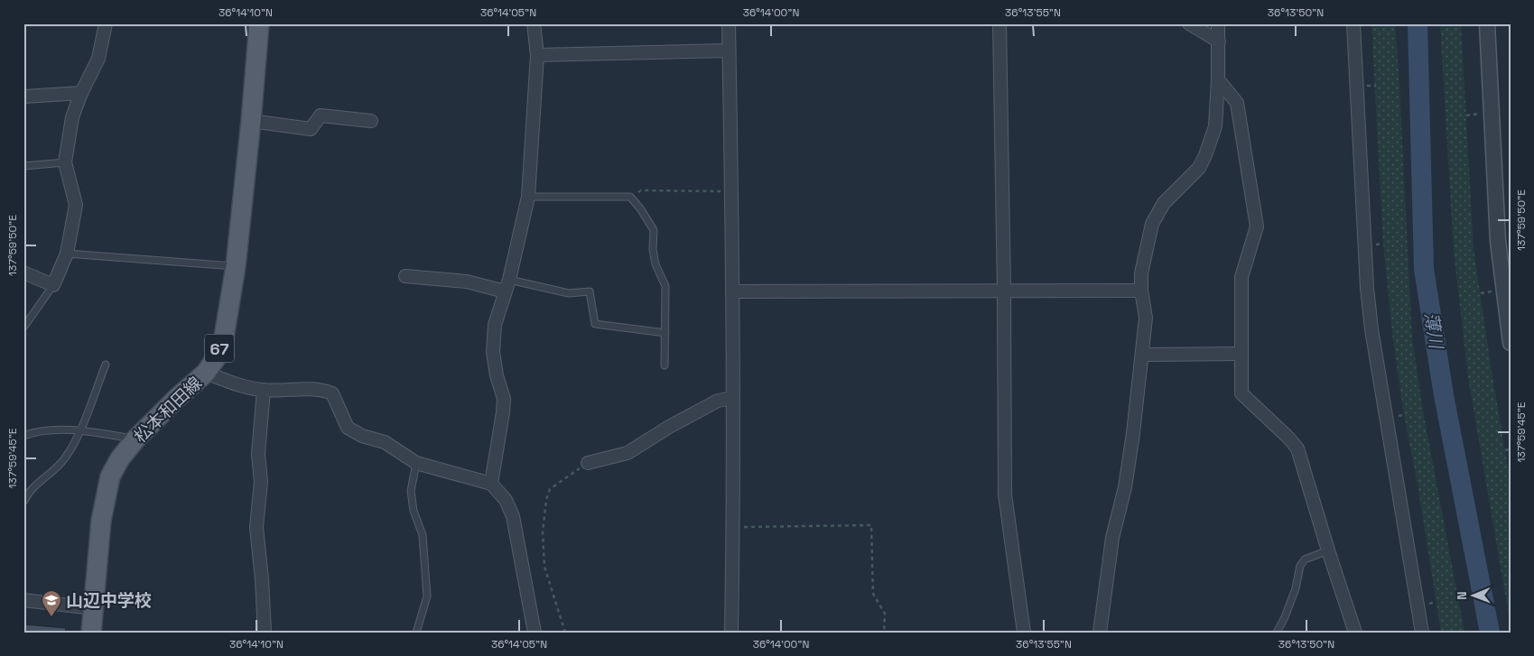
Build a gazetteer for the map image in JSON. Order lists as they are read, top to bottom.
{
  "streets": {
    "main road": ["67", "松本和田線"]
  },
  "water": ["薄川"],
  "places": {
    "school or university": ["山辺中学校"]
  },
  "north": "left",
  "coordinates": [
    "36°14'10\"N",
    "36°14'05\"N",
    "36°14'00\"N",
    "36°13'55\"N",
    "36°13'50\"N",
    "137°59'50\"E",
    "137°59'45\"E"
  ]
}
